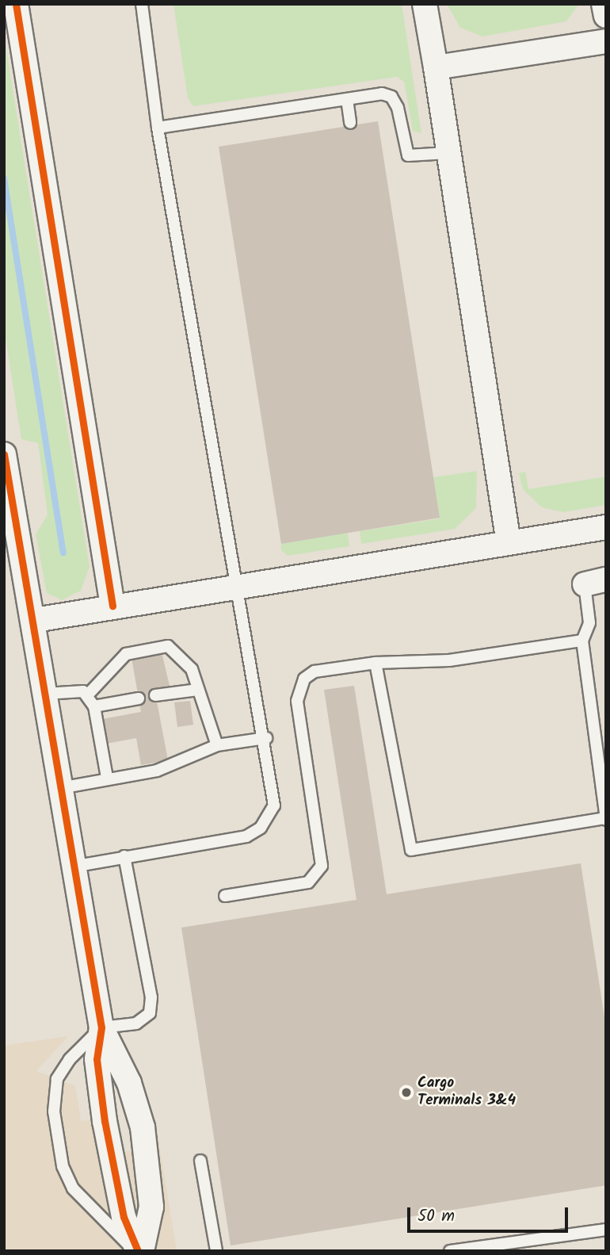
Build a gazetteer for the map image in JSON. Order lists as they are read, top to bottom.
{
  "places": ["Cargo Terminals 3&4"],
  "scale_bar": "50 m"
}
